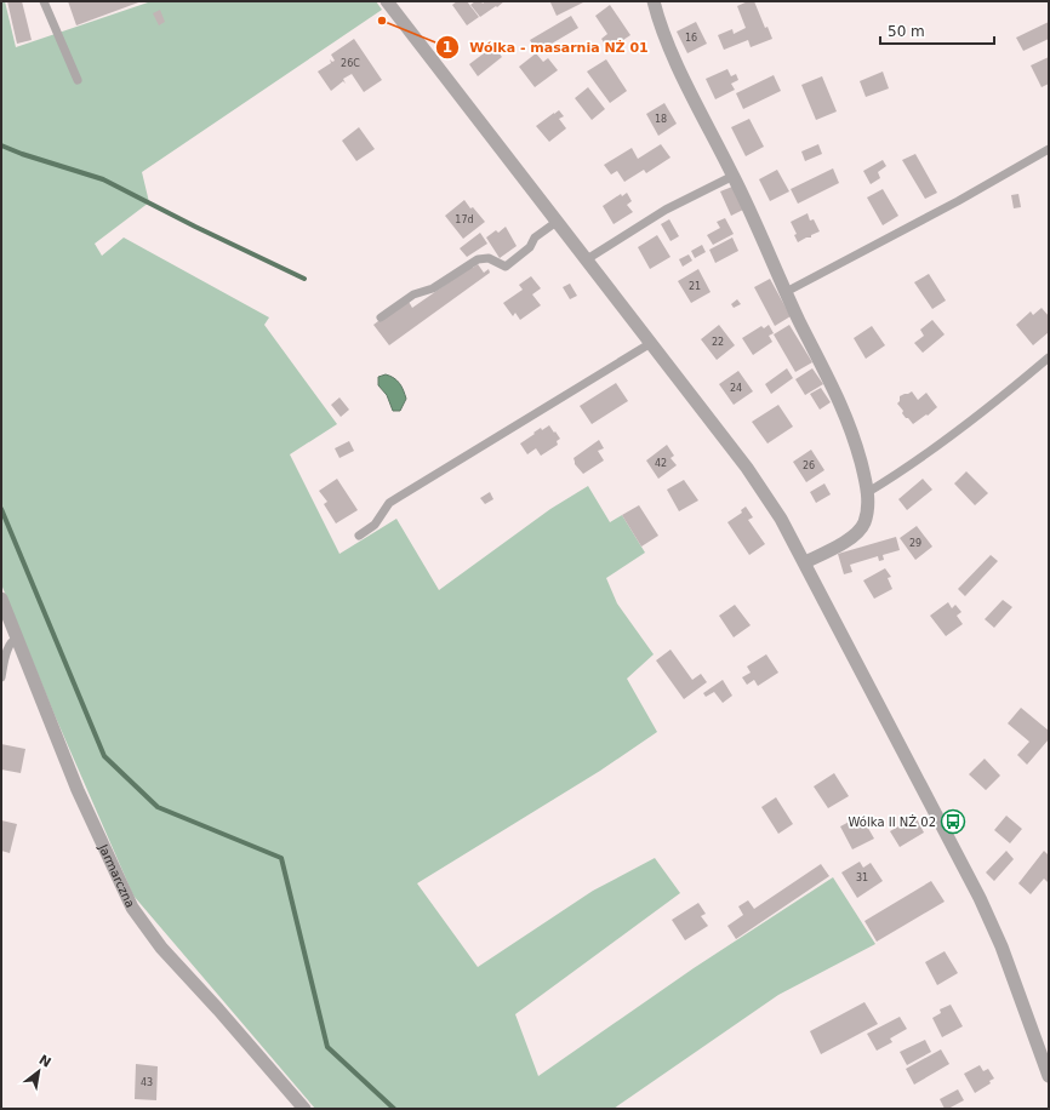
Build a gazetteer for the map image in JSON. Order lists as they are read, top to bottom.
{
  "streets": {
    "street": ["Jarmarczna"]
  },
  "places": {
    "other": ["Wólka - masarnia NŻ 01"],
    "bus stop": ["Wólka II NŻ 02"]
  },
  "house_numbers": [
    "16",
    "26C",
    "18",
    "17d",
    "21",
    "22",
    "24",
    "42",
    "26",
    "29",
    "31",
    "43"
  ],
  "scale_bar": "50 m",
  "north": "top right"
}
